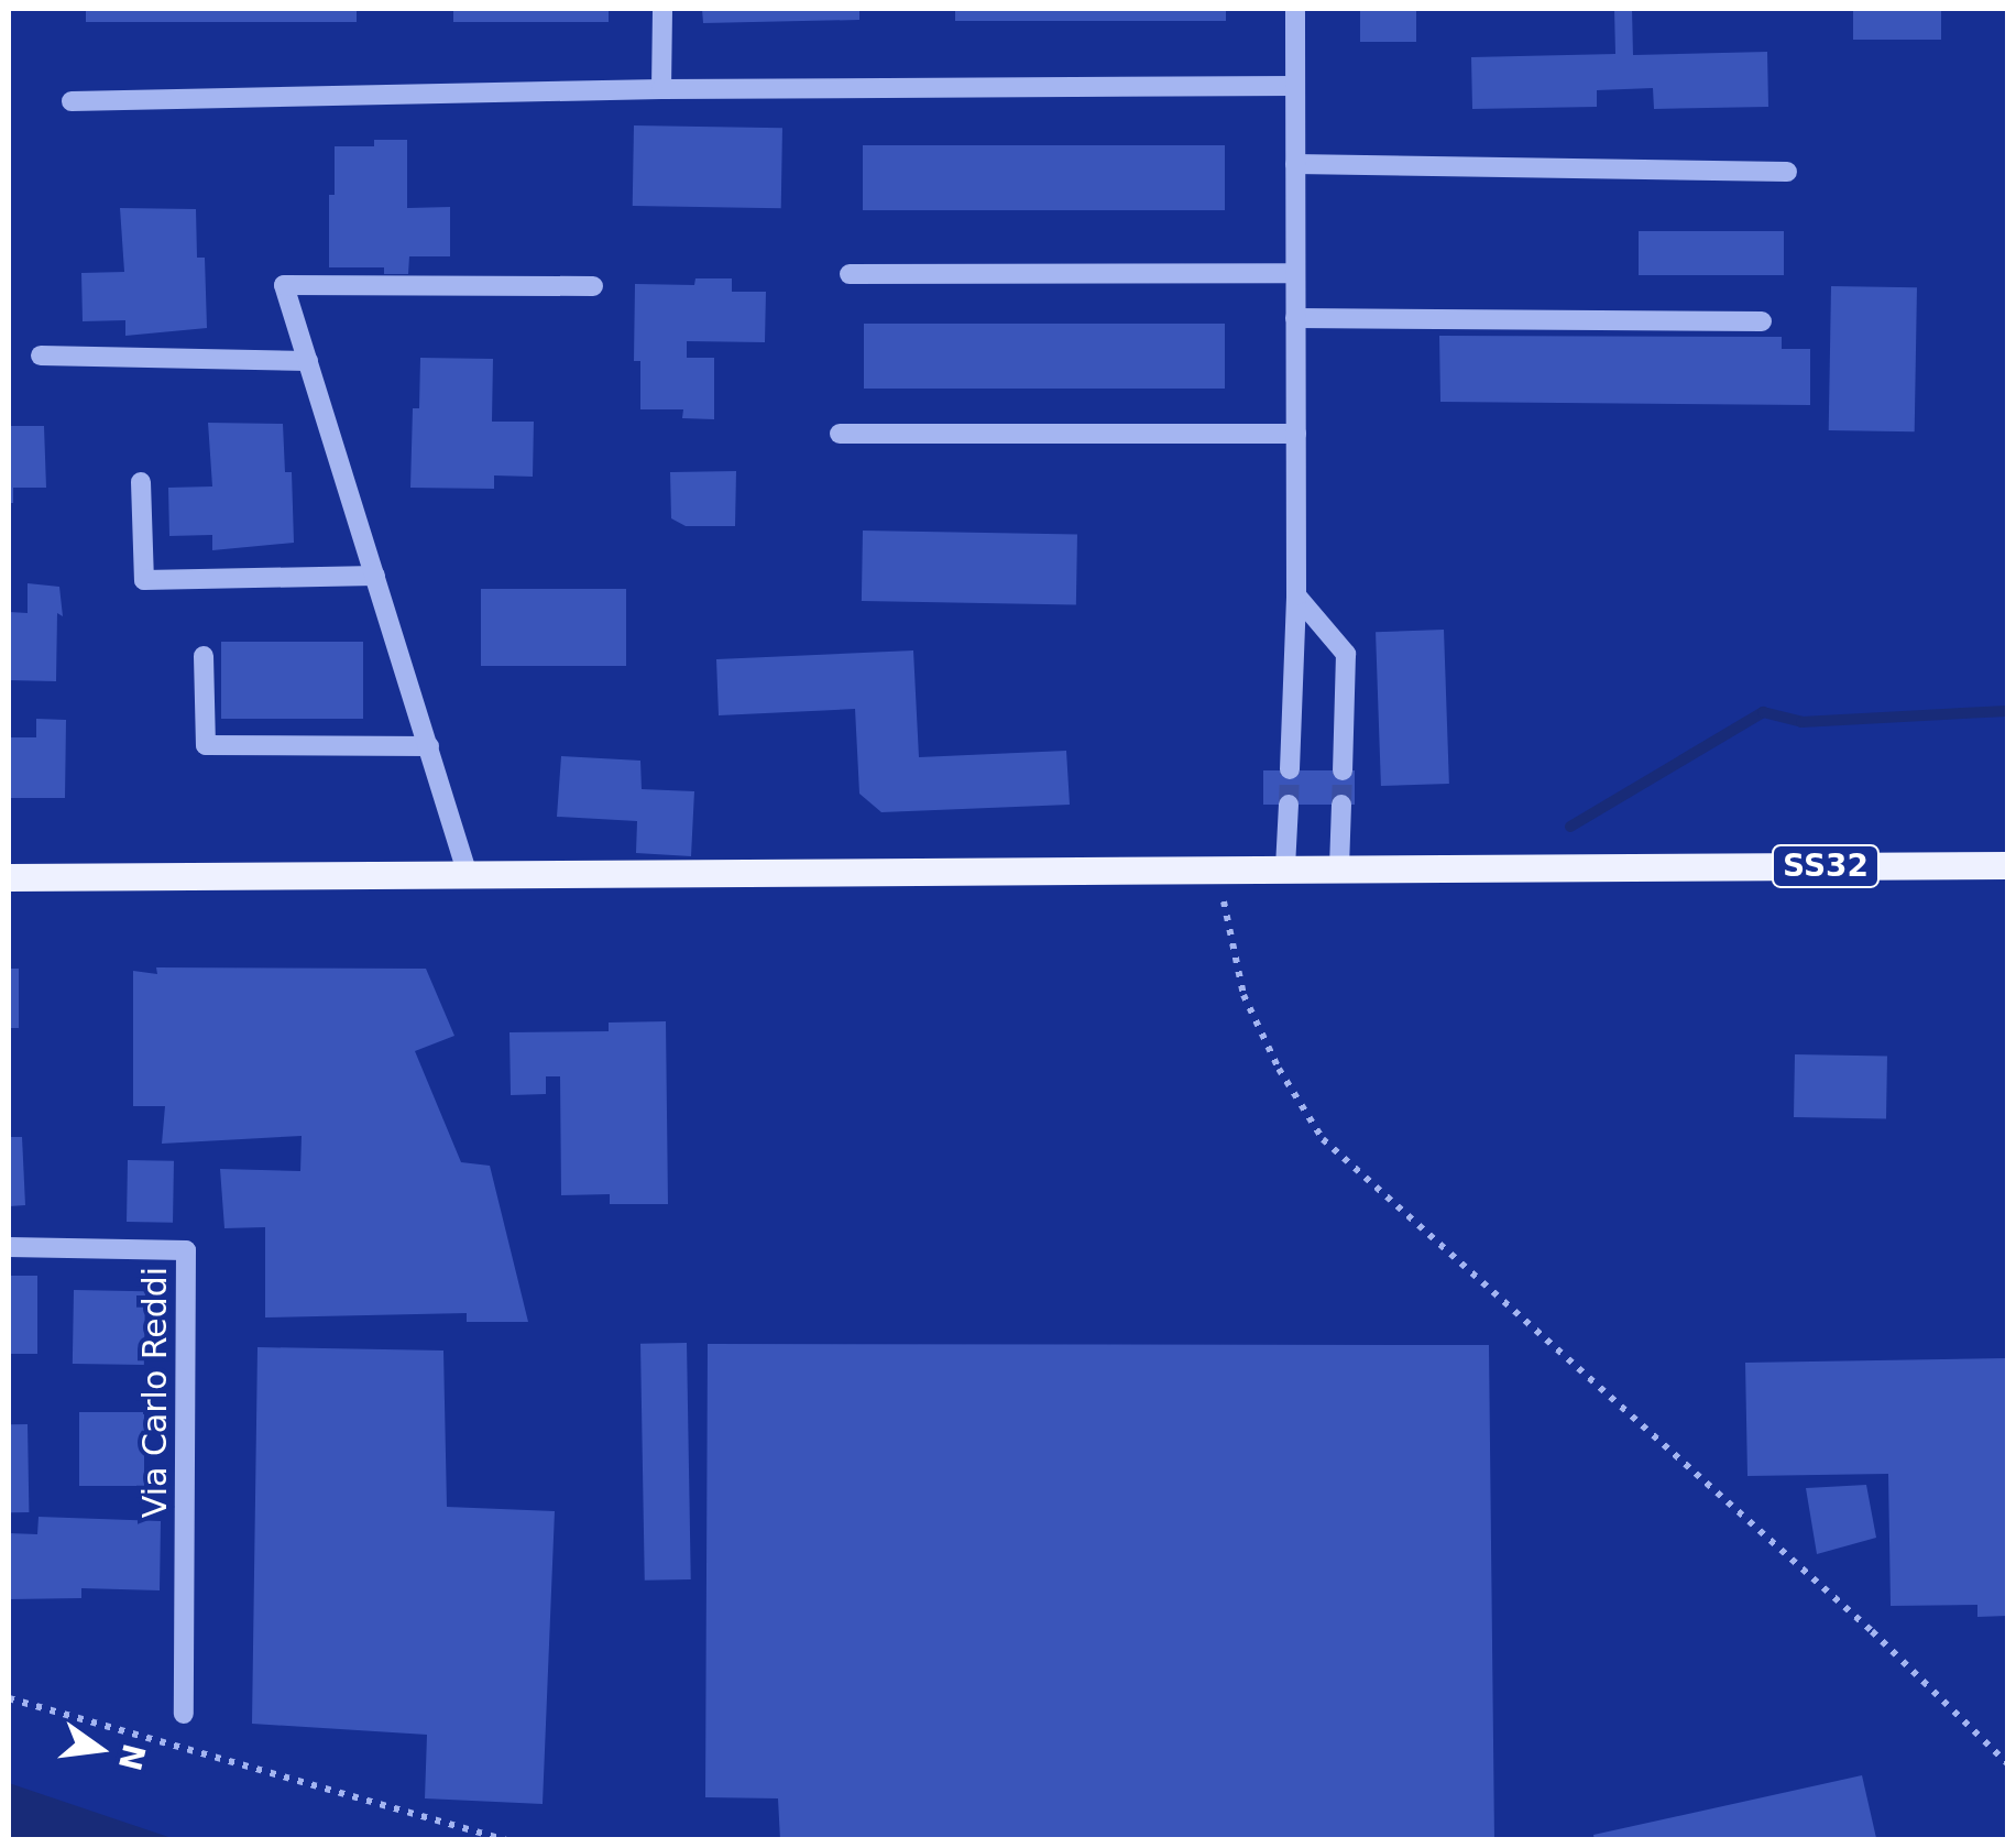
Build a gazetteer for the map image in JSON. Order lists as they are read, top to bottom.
{
  "streets": {
    "main road": ["SS32"],
    "street": ["Via Carlo Reddi"]
  },
  "north": "right"
}
